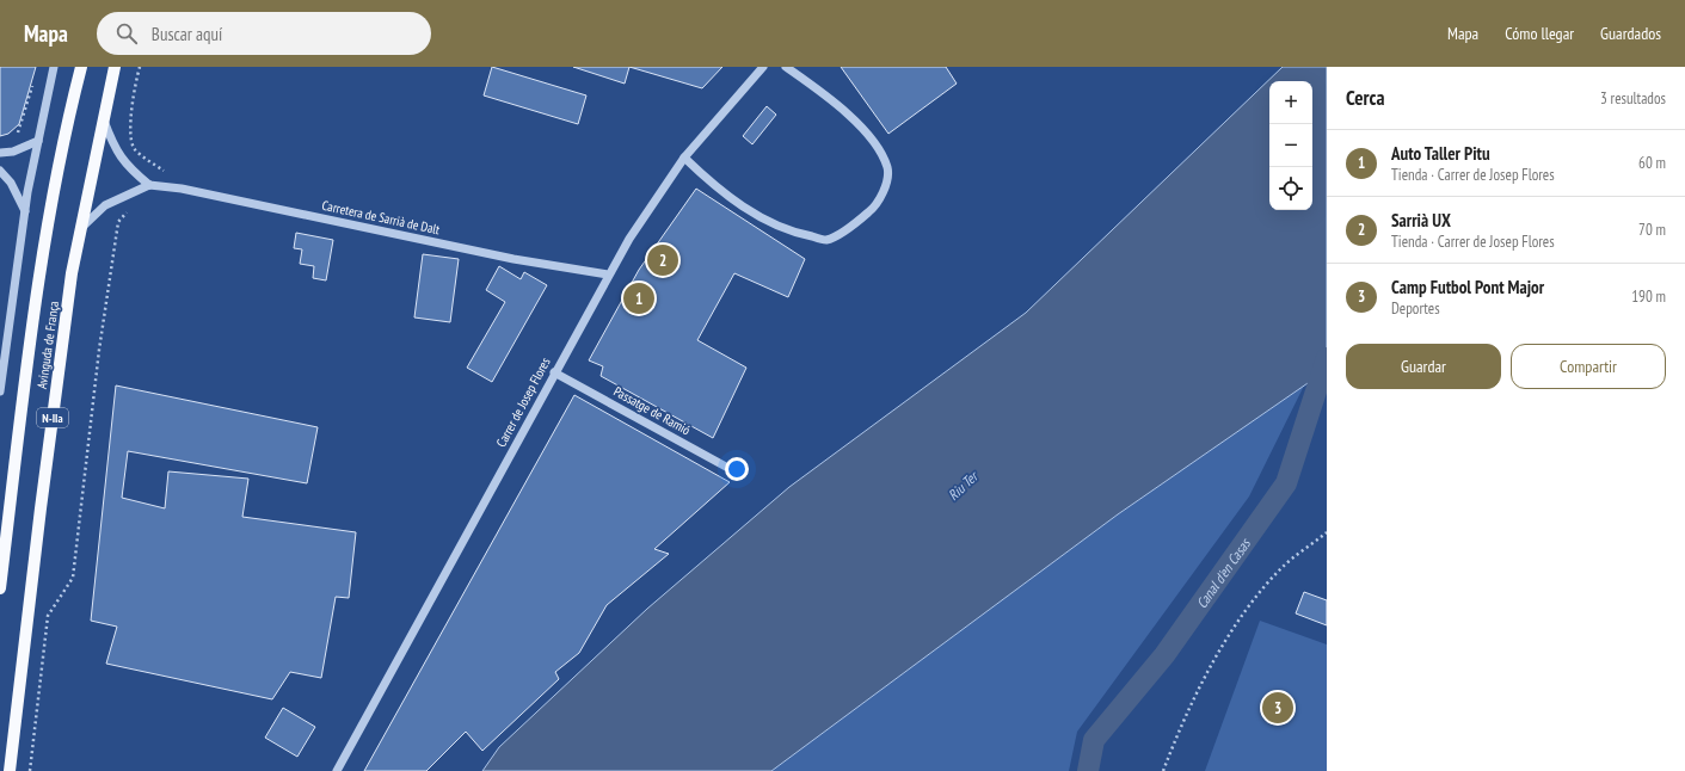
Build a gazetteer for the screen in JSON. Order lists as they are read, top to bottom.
{
  "streets": {
    "main road": ["Avinguda de França", "N-IIa"],
    "street": ["Carretera de Sarrià de Dalt", "Carrer de Josep Flores", "Passatge de Ramió"]
  },
  "crossings": [
    ["Carretera de Sarrià de Dalt", "Carrer de Josep Flores"],
    ["Carrer de Josep Flores", "Passatge de Ramió"]
  ],
  "water": ["Riu Ter", "Canal d'en Casas"],
  "page": {
    "header": "Mapa",
    "search": "Buscar aquí",
    "nav": ["Mapa", "Cómo llegar", "Guardados"],
    "heading": ["Cerca", "3 resultados"],
    "map_buttons": ["+", "−"],
    "list": [
      {
        "mark": "1",
        "name": "Auto Taller Pitu",
        "note": "Tienda · Carrer de Josep Flores",
        "value": "60 m"
      },
      {
        "mark": "2",
        "name": "Sarrià UX",
        "note": "Tienda · Carrer de Josep Flores",
        "value": "70 m"
      },
      {
        "mark": "3",
        "name": "Camp Futbol Pont Major",
        "note": "Deportes",
        "value": "190 m"
      }
    ],
    "pins": ["2", "1", "3"],
    "buttons": ["Guardar", "Compartir"]
  }
}
